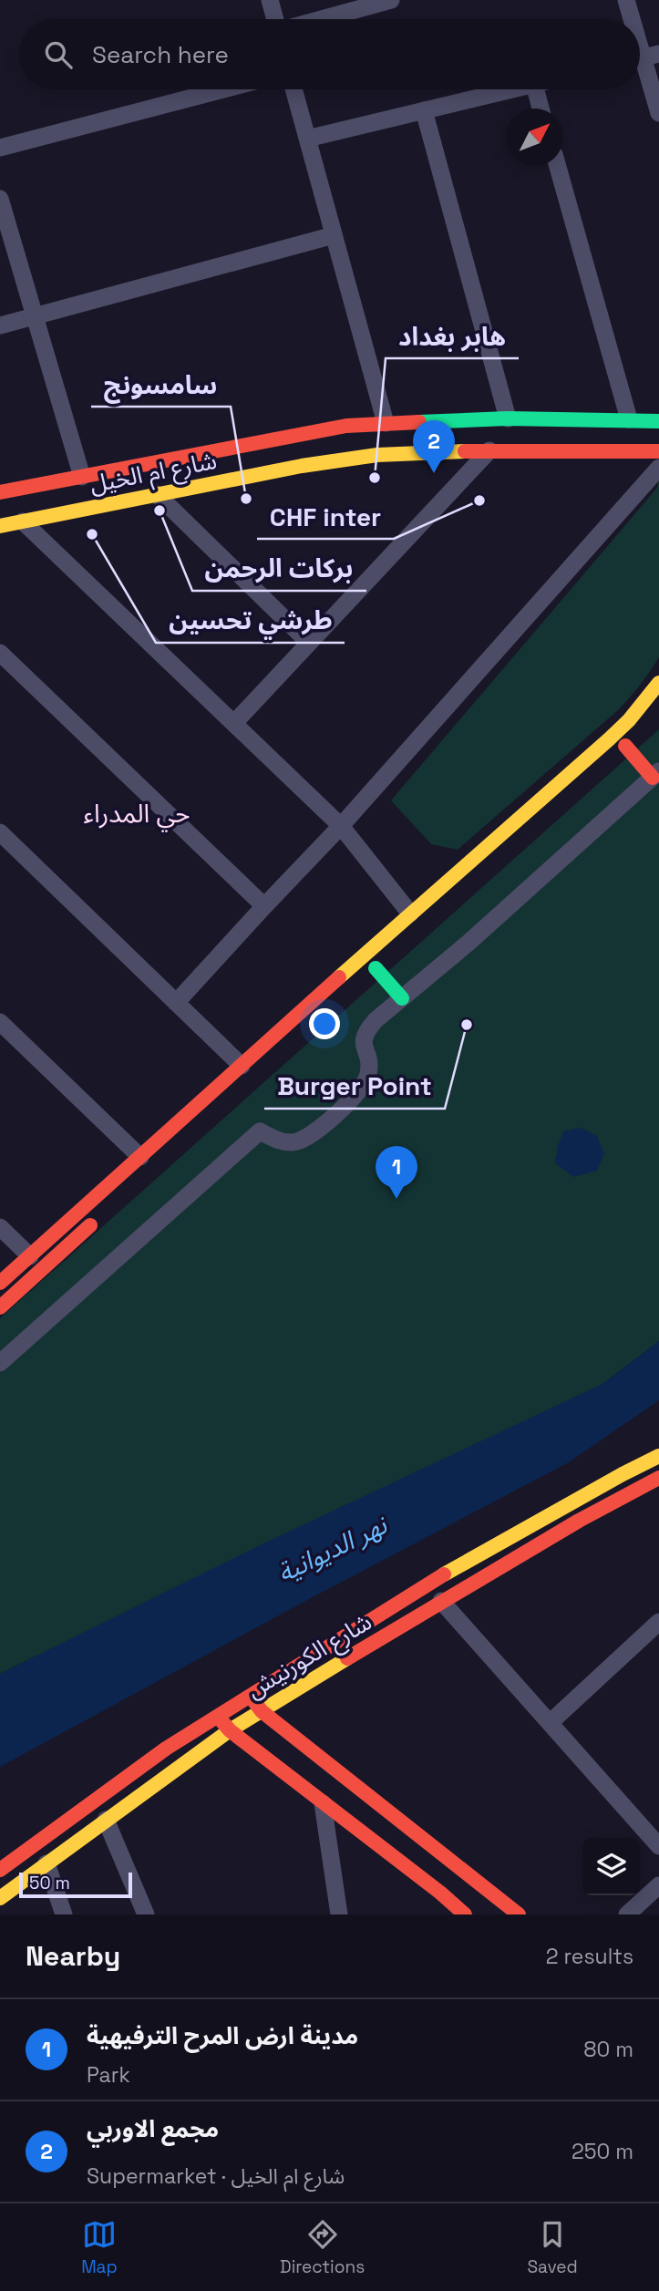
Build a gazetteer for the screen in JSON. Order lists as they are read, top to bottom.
{
  "streets": {
    "main road": ["شارع ام الخيل", "شارع الكورنيش"]
  },
  "districts": ["حي المدراء"],
  "water": ["نهر الديوانية"],
  "places": [
    "هابر بغداد",
    "سامسونج",
    "CHF inter",
    "بركات الرحمن",
    "طرشي تحسين",
    "Burger Point"
  ],
  "scale_bar": "50 m",
  "north": "top right",
  "page": {
    "search": "Search here",
    "pins": ["2", "1"],
    "scale": "50 m",
    "heading": ["Nearby", "2 results"],
    "list": [
      {
        "mark": "1",
        "name": "مدينة ارض المرح الترفيهية",
        "note": "Park",
        "value": "80 m"
      },
      {
        "mark": "2",
        "name": "مجمع الاوربي",
        "note": "Supermarket · شارع ام الخيل",
        "value": "250 m"
      }
    ],
    "nav": ["Map", "Directions", "Saved"]
  }
}
